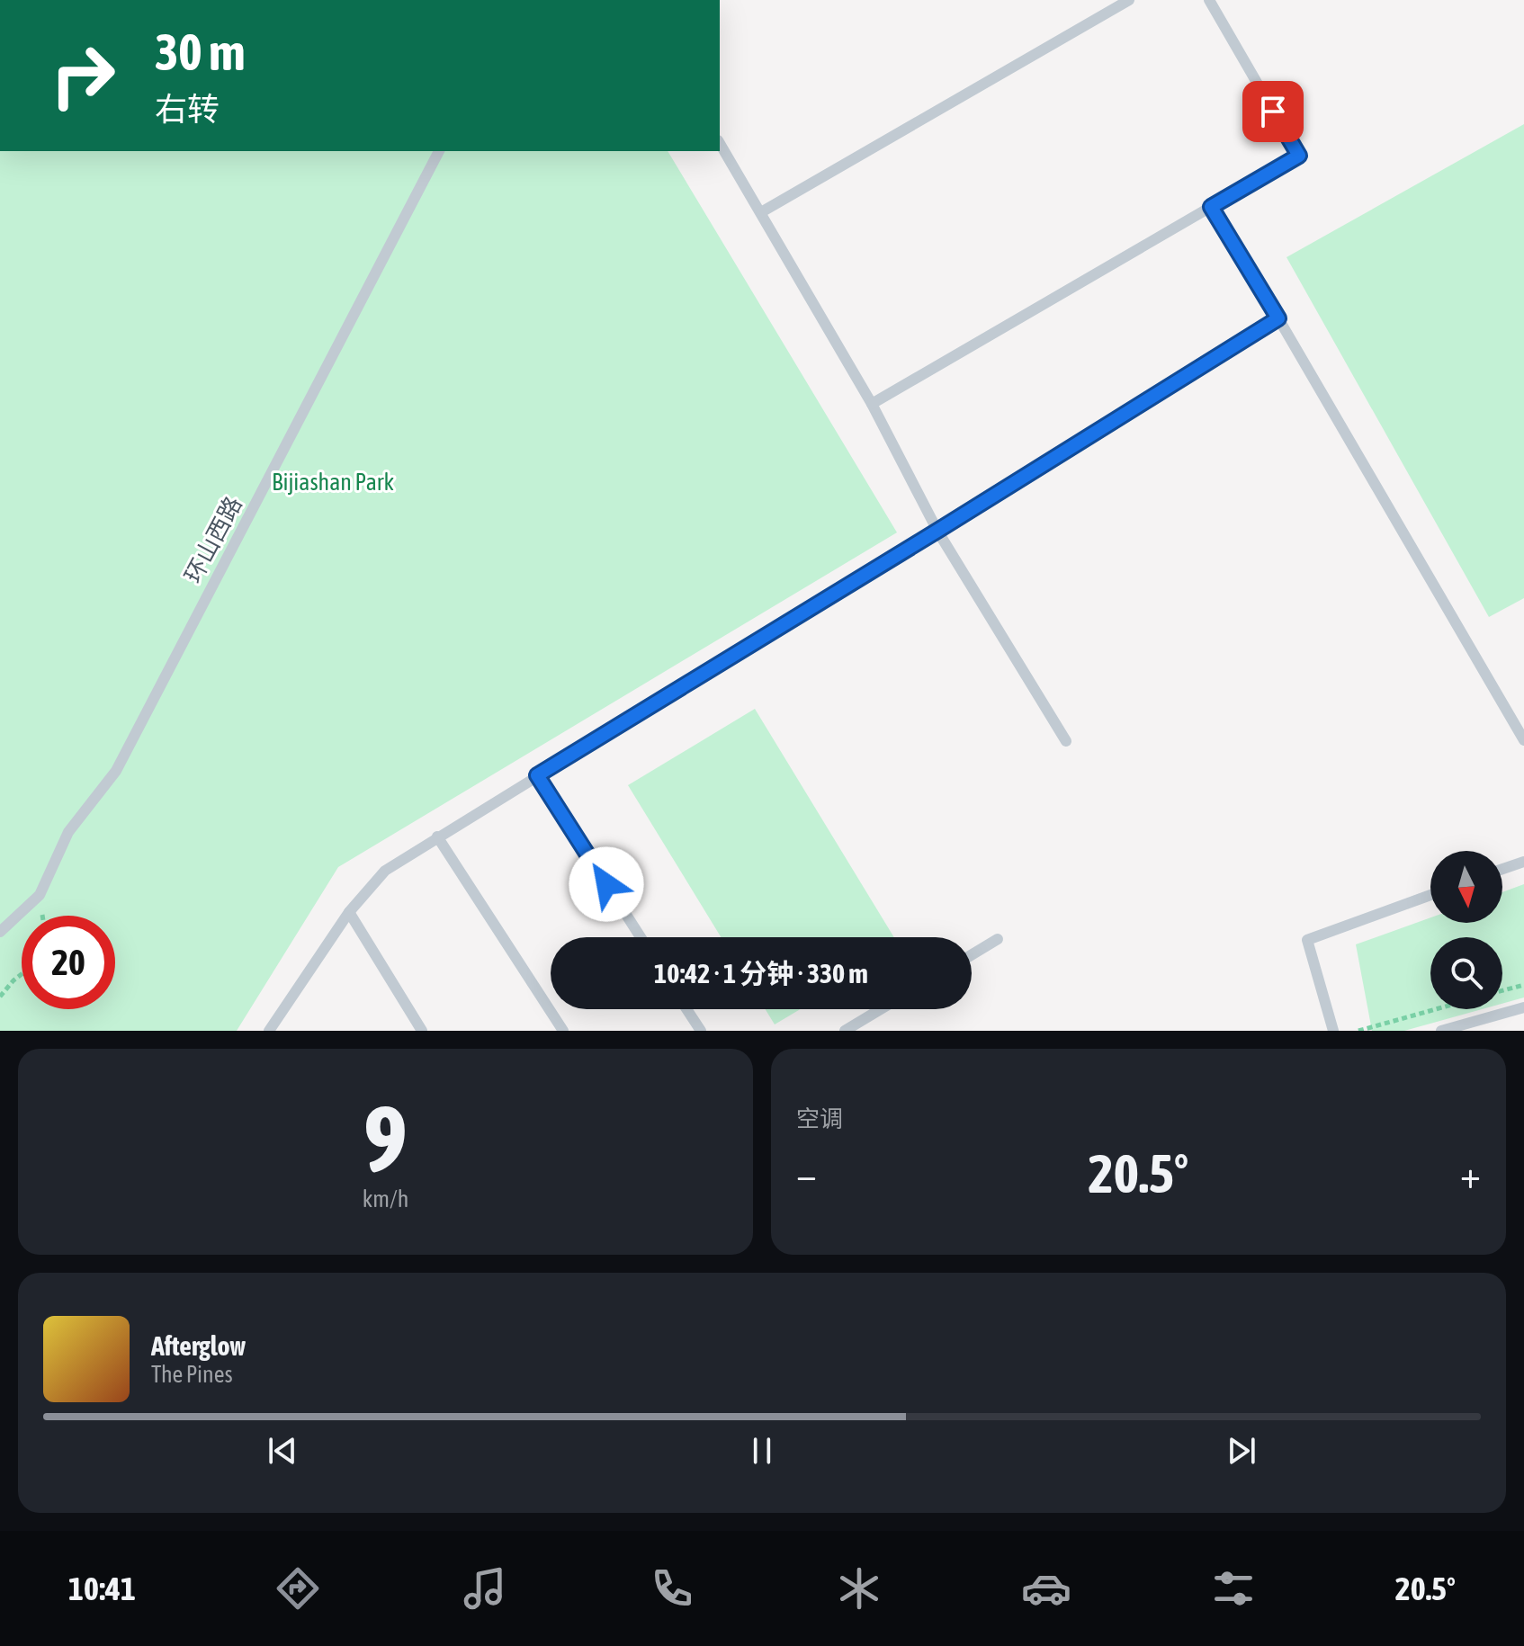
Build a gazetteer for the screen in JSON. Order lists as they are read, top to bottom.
{
  "streets": {
    "lane": ["环山西路"]
  },
  "parks": ["Bijiashan Park"],
  "north": "bottom",
  "page": {
    "turn": ["30 m", "右转"],
    "limit": "20",
    "trip": "10:42 · 1 分钟 · 330 m",
    "tile": [
      ["9", "km/h"],
      "空调"
    ],
    "heat": ["−", "20.5°", "+"],
    "song": ["Afterglow", "The Pines"],
    "tabs": ["10:41", "20.5°"]
  }
}
